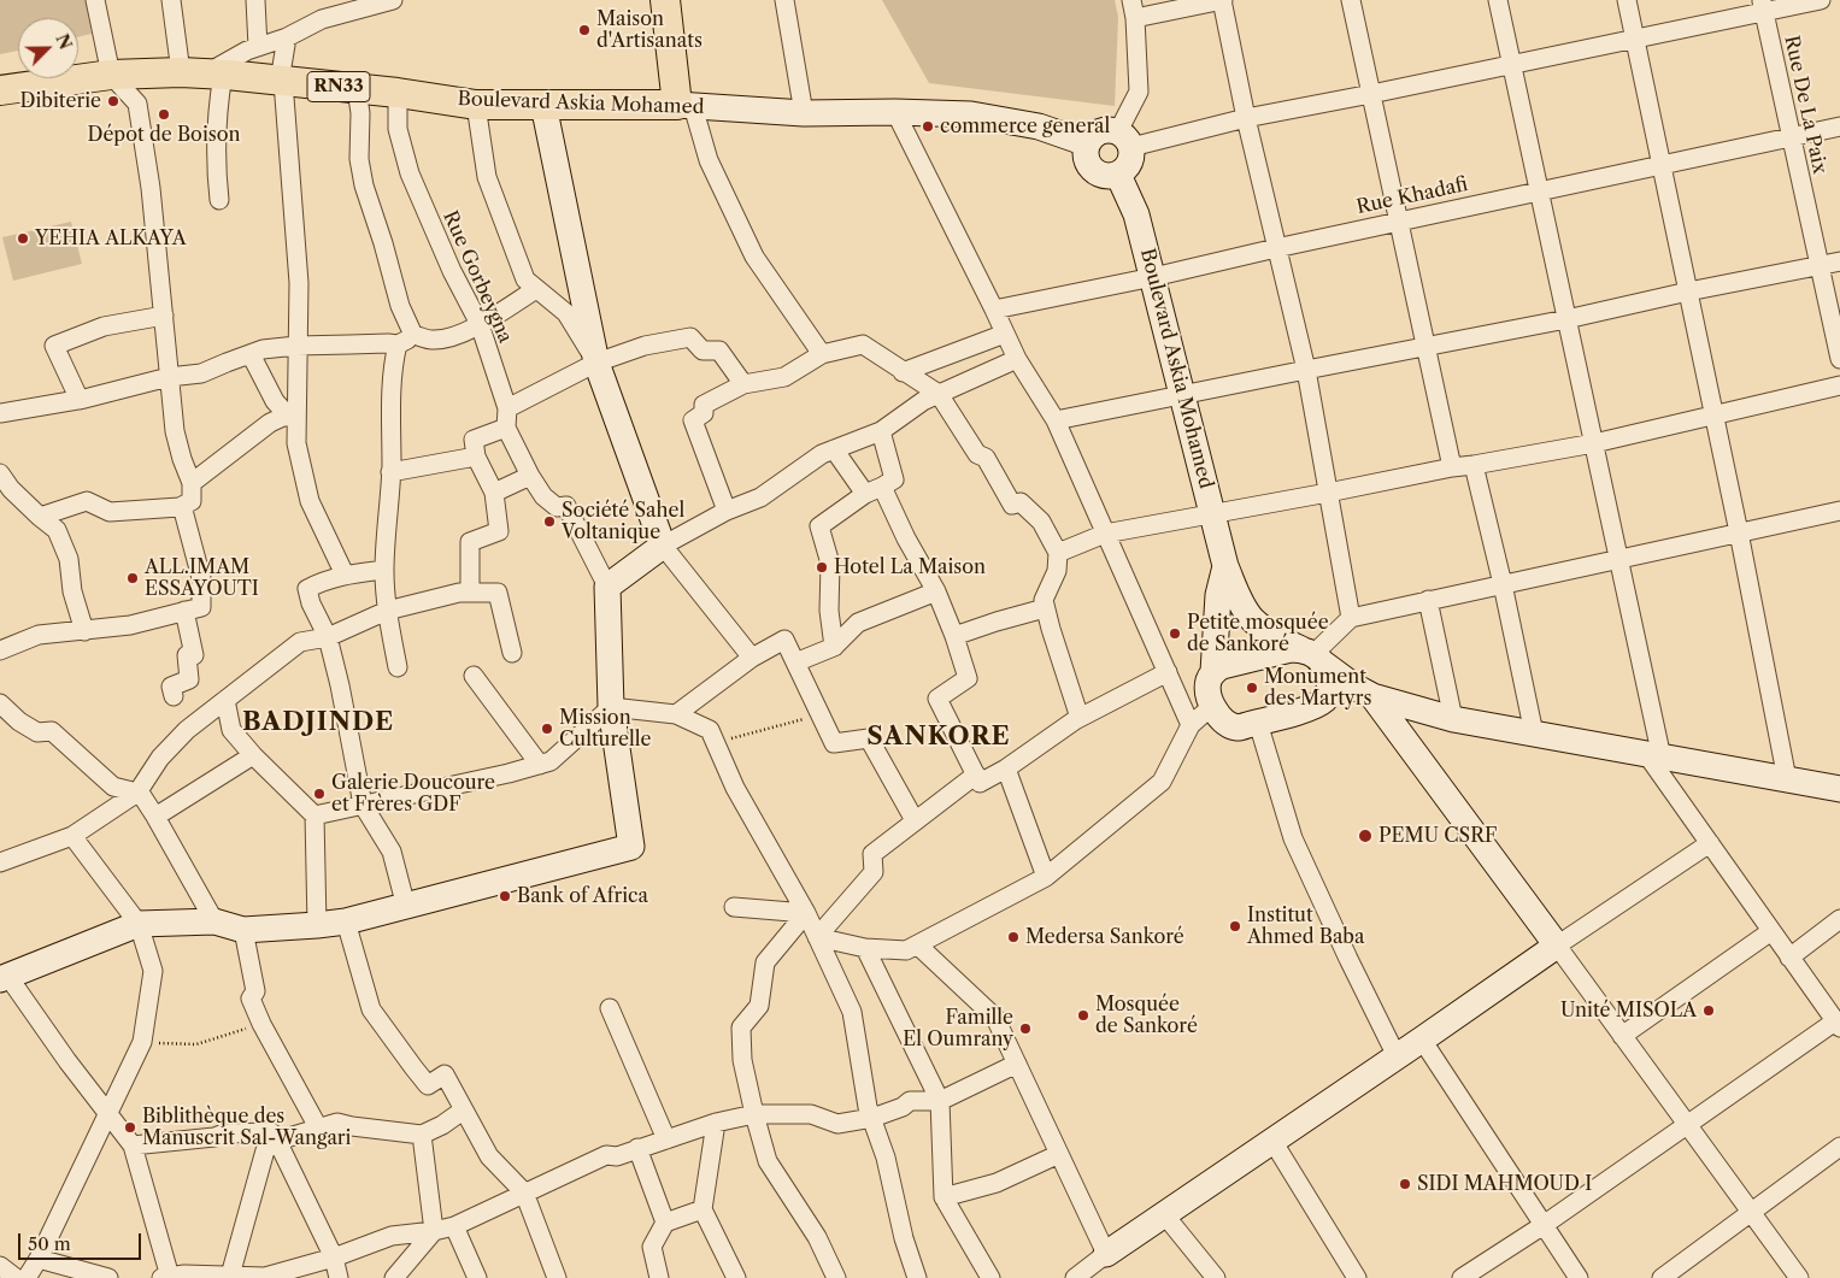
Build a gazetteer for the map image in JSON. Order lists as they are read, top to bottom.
{
  "streets": {
    "main road": ["RN33", "Boulevard Askia Mohamed"],
    "street": ["Rue De La Paix", "Rue Khadafi", "Rue Gorbeygna"]
  },
  "crossings": [
    ["Boulevard Askia Mohamed", "Rue Khadafi"],
    ["Boulevard Askia Mohamed", "Rue Gorbeygna"],
    ["Rue De La Paix", "Rue Khadafi"]
  ],
  "districts": ["BADJINDE", "SANKORE"],
  "places": [
    "Maison d'Artisanats",
    "Dibiterie",
    "Dépot de Boison",
    "commerce general",
    "YEHIA ALKAYA",
    "Société Sahel Voltanique",
    "Hotel La Maison",
    "ALL.IMAM ESSAYOUTI",
    "Petite mosquée de Sankoré",
    "Monument des Martyrs",
    "Mission Culturelle",
    "Galerie Doucoure et Frères GDF",
    "PEMU CSRF",
    "Bank of Africa",
    "Institut Ahmed Baba",
    "Medersa Sankoré",
    "Unité MISOLA",
    "Mosquée de Sankoré",
    "Famille El Oumrany",
    "Biblithèque des Manuscrit Sal-Wangari",
    "SIDI MAHMOUD I"
  ],
  "scale_bar": "50 m",
  "north": "top right"
}
